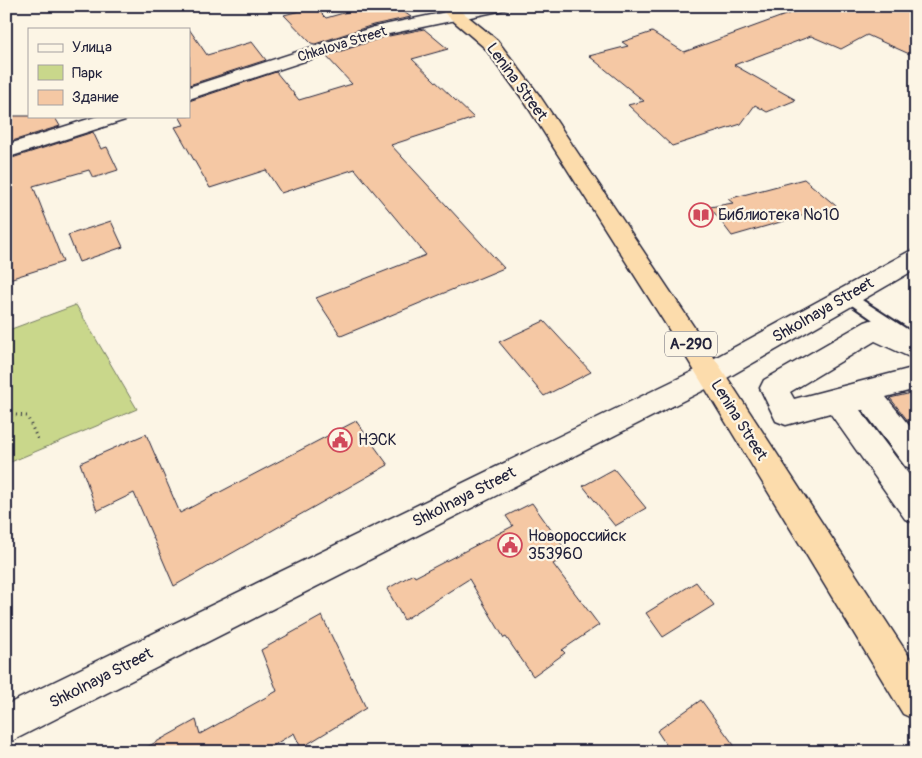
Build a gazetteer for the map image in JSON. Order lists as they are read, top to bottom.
{
  "streets": {
    "highway": ["Lenina Street", "А-290"],
    "street": ["Chkalova Street", "Shkolnaya Street"]
  },
  "crossings": [
    ["Chkalova Street", "Lenina Street"],
    ["Lenina Street", "Shkolnaya Street"]
  ],
  "places": {
    "library": ["Библиотека №10"],
    "public building": ["НЭСК", "Новороссийск 353960"]
  },
  "legend": ["Улица", "Парк", "Здание"]
}
